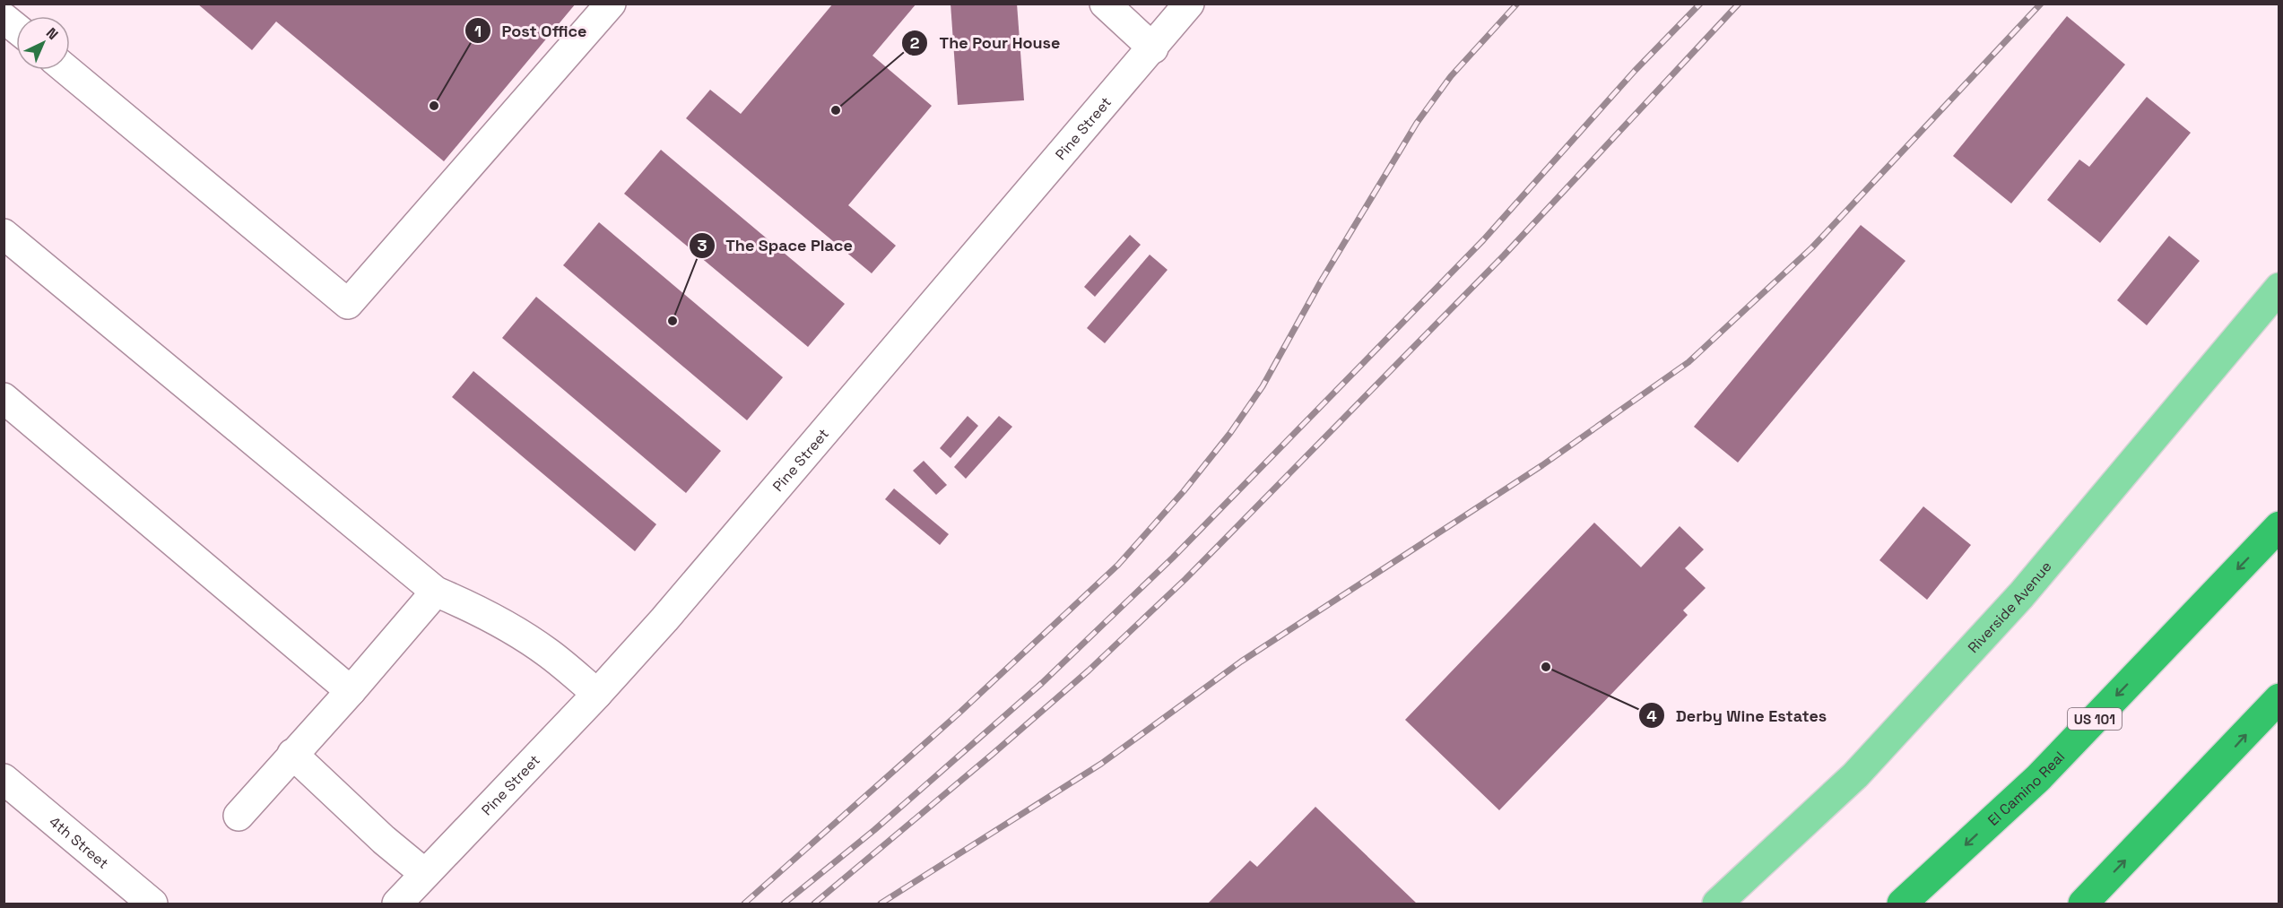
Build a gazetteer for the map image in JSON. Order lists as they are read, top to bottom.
{
  "streets": {
    "highway": ["US 101", "El Camino Real"],
    "main road": ["Riverside Avenue"],
    "street": ["Pine Street", "4th Street"]
  },
  "places": [
    "Post Office",
    "The Pour House",
    "The Space Place",
    "Derby Wine Estates"
  ],
  "north": "top right"
}
